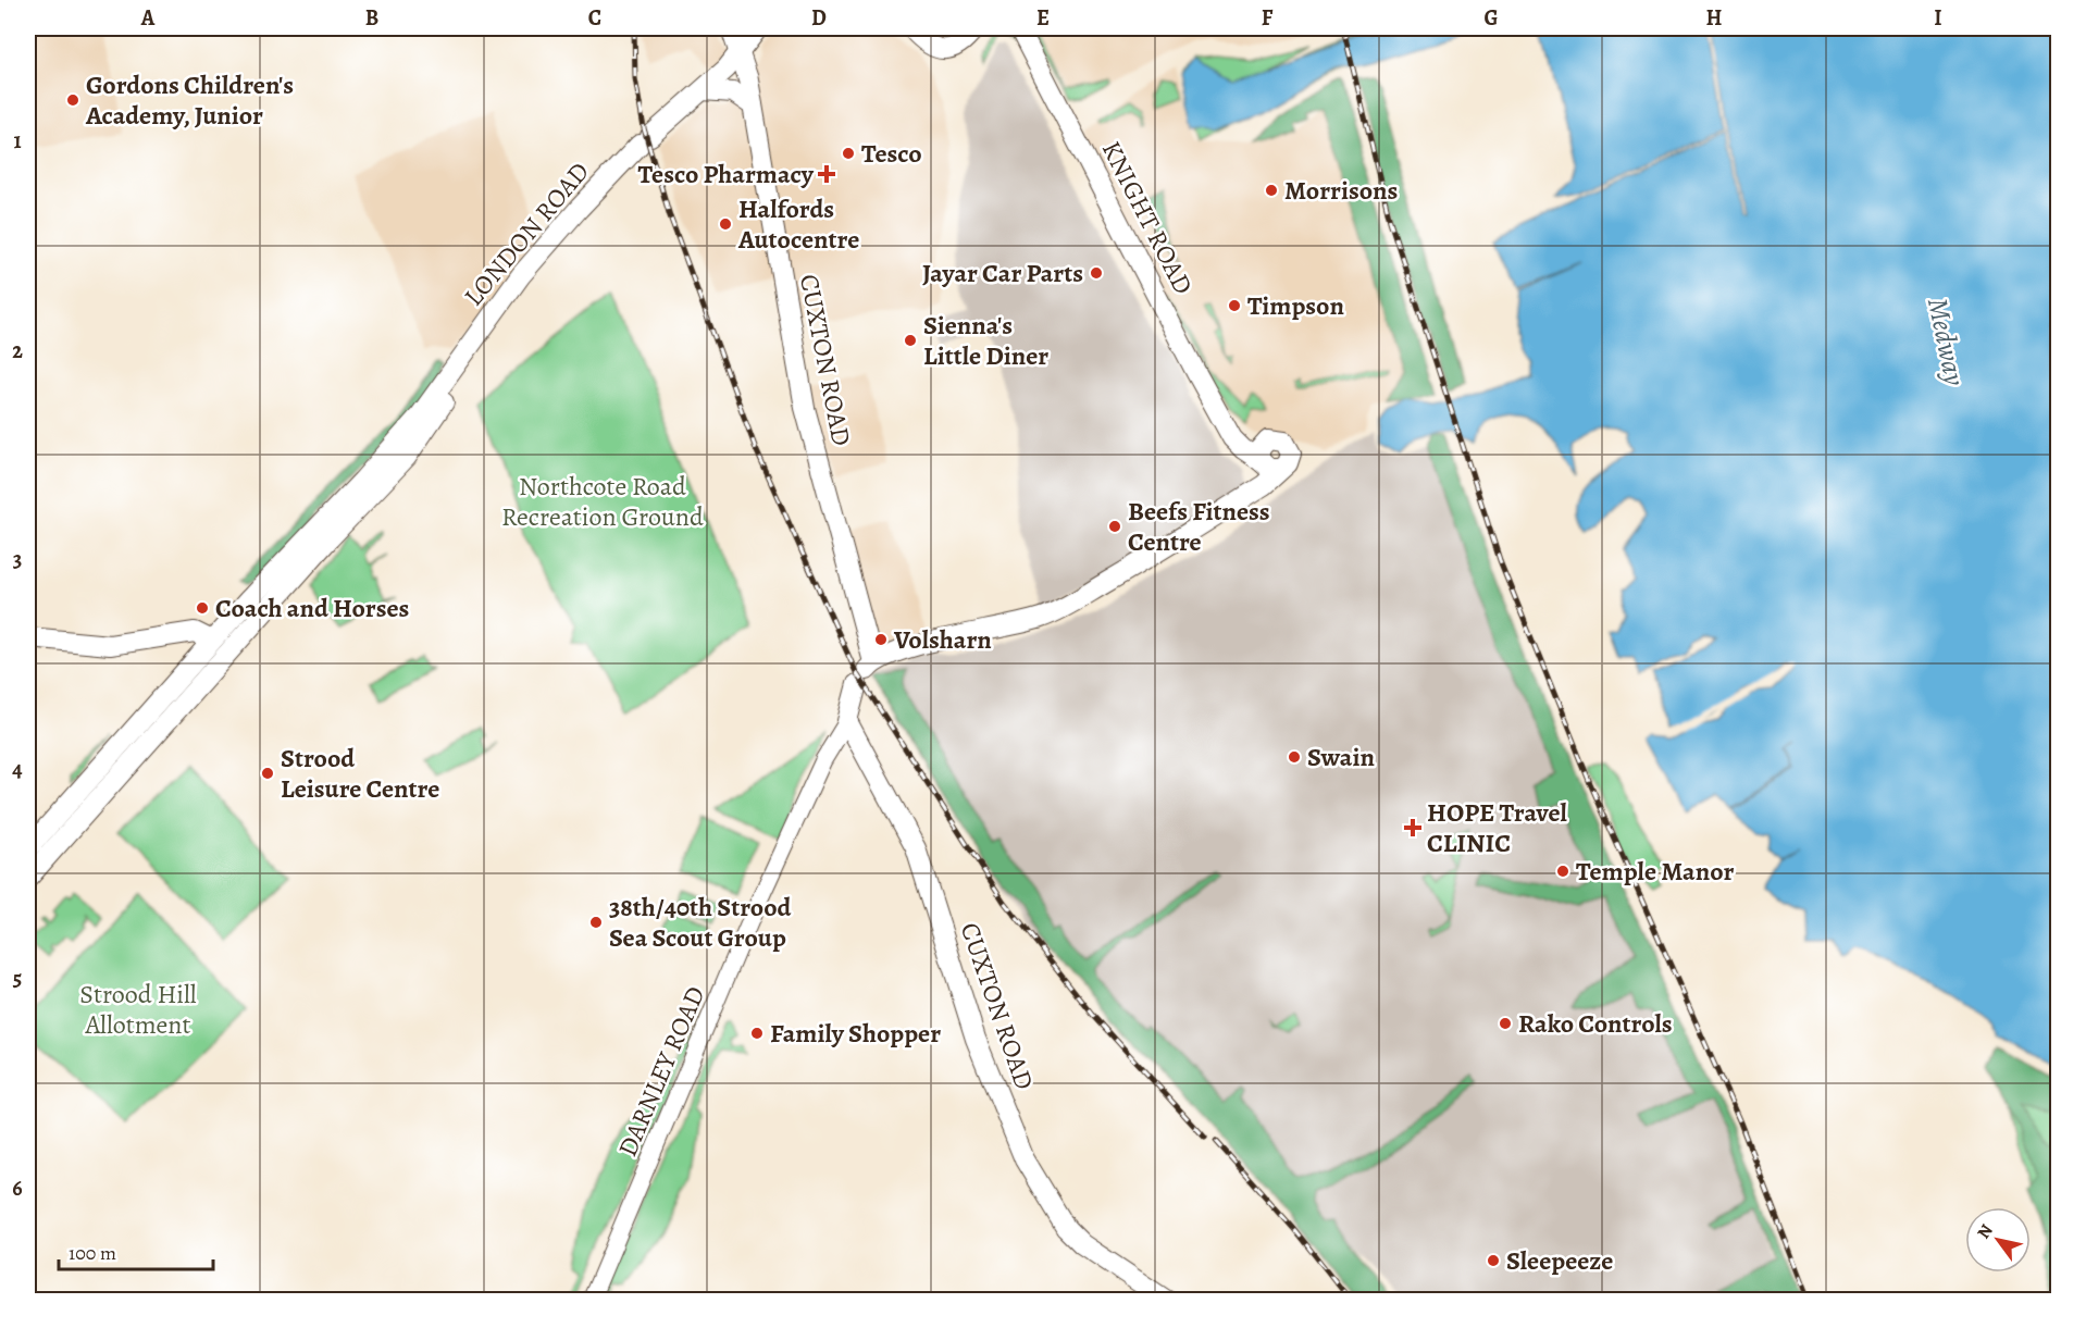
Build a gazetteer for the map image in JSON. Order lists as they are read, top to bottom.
{
  "streets": {
    "main road": ["KNIGHT ROAD", "LONDON ROAD", "CUXTON ROAD"],
    "street": ["DARNLEY ROAD"]
  },
  "crossings": [
    ["KNIGHT ROAD", "CUXTON ROAD"],
    ["LONDON ROAD", "CUXTON ROAD"],
    ["CUXTON ROAD", "DARNLEY ROAD"]
  ],
  "water": ["Medway"],
  "parks": ["Northcote Road Recreation Ground", "Strood Hill Allotment"],
  "places": {
    "other": [
      "Gordons Children's Academy, Junior",
      "Tesco",
      "Morrisons",
      "Halfords Autocentre",
      "Jayar Car Parts",
      "Timpson",
      "Sienna's Little Diner",
      "Beefs Fitness Centre",
      "Coach and Horses",
      "Volsharn",
      "Swain",
      "Strood Leisure Centre",
      "Temple Manor",
      "38th/40th Strood Sea Scout Group",
      "Rako Controls",
      "Family Shopper",
      "Sleepeeze"
    ],
    "health": ["Tesco Pharmacy", "HOPE Travel CLINIC"]
  },
  "scale_bar": "100 m",
  "north": "top left",
  "grid": {
    "columns": [
      "A",
      "B",
      "C",
      "D",
      "E",
      "F",
      "G",
      "H",
      "I"
    ],
    "rows": [
      "1",
      "2",
      "3",
      "4",
      "5",
      "6"
    ]
  }
}
